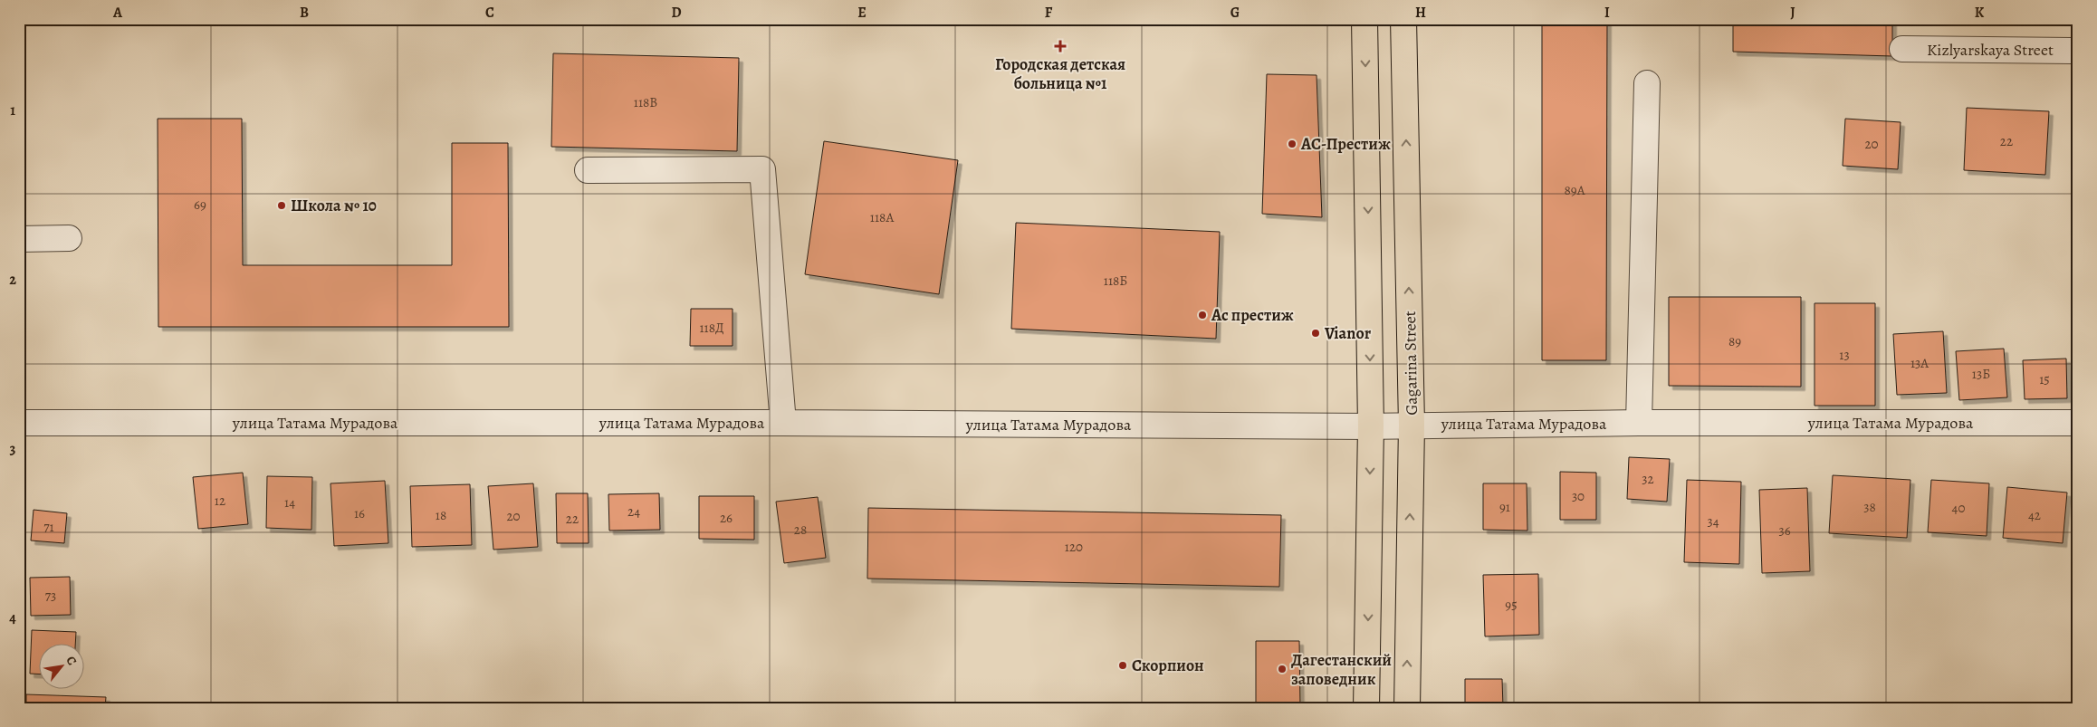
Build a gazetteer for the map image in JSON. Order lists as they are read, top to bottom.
{
  "streets": {
    "main road": ["Gagarina Street"],
    "street": ["Kizlyarskaya Street", "улица Татама Мурадова"]
  },
  "crossings": [
    ["Gagarina Street", "улица Татама Мурадова"]
  ],
  "places": {
    "health": ["Городская детская больница №1"],
    "other": [
      "АС-Престиж",
      "Школа № 10",
      "Ас престиж",
      "Vianor",
      "Скорпион",
      "Дагестанский заповедник"
    ]
  },
  "house_numbers": [
    "118В",
    "22",
    "20",
    "89А",
    "69",
    "118А",
    "118Б",
    "118Д",
    "89",
    "13",
    "13А",
    "13Б",
    "15",
    "32",
    "30",
    "12",
    "14",
    "91",
    "38",
    "40",
    "24",
    "16",
    "18",
    "42",
    "20",
    "26",
    "22",
    "34",
    "71",
    "28",
    "36",
    "120",
    "73",
    "95"
  ],
  "north": "top right",
  "grid": {
    "columns": [
      "A",
      "B",
      "C",
      "D",
      "E",
      "F",
      "G",
      "H",
      "I",
      "J",
      "K"
    ],
    "rows": [
      "1",
      "2",
      "3",
      "4"
    ]
  }
}
